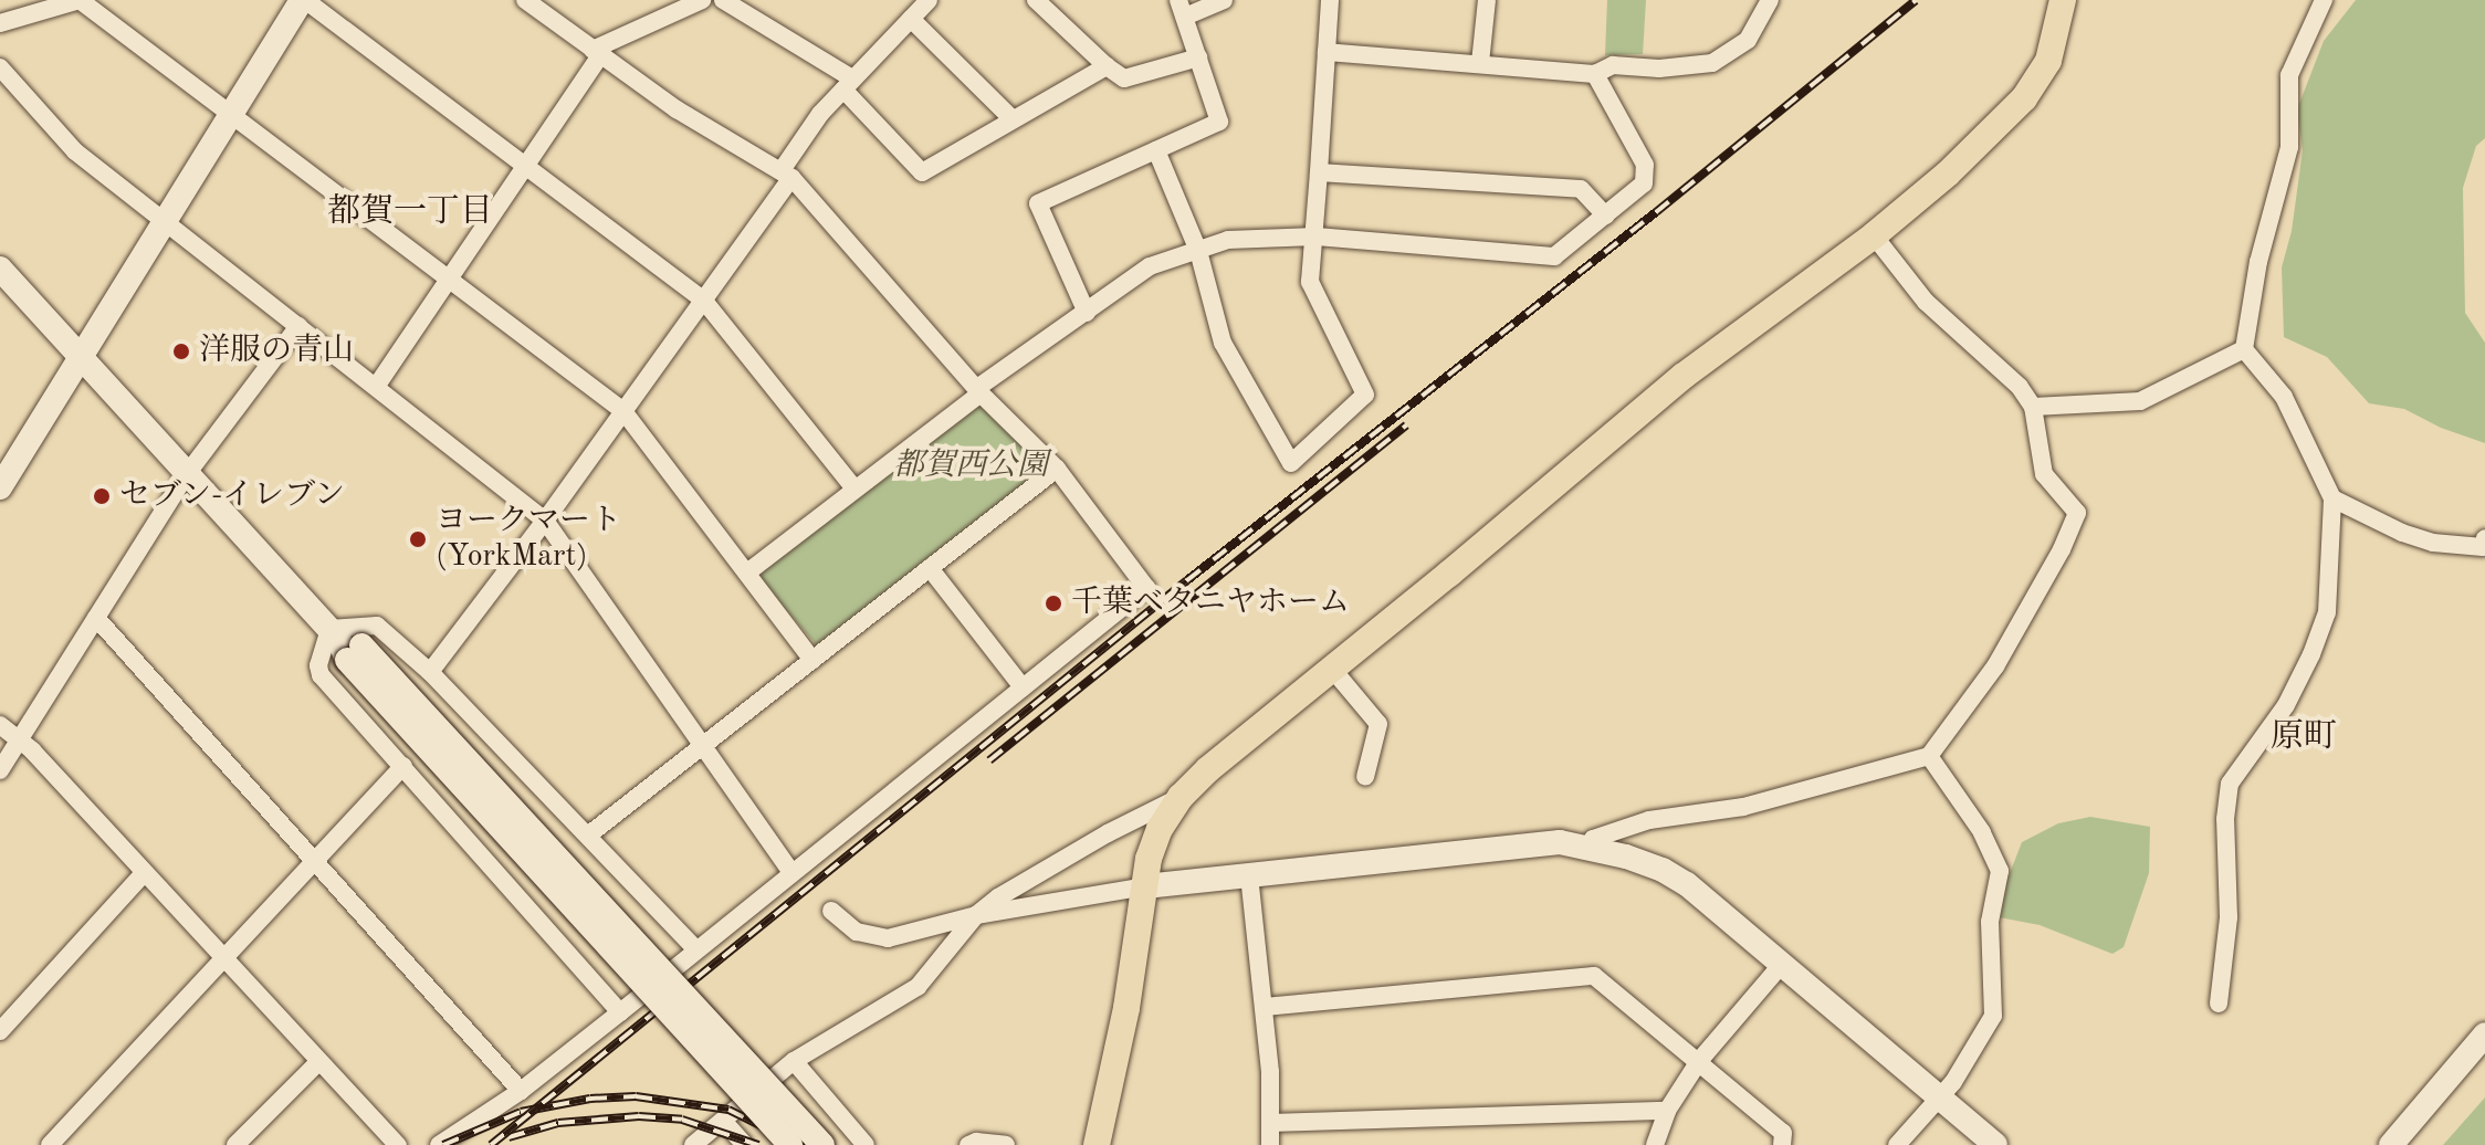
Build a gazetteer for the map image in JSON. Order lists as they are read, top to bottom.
{
  "districts": ["都賀一丁目", "原町"],
  "parks": ["都賀西公園"],
  "places": [
    "洋服の青山",
    "セブン-イレブン",
    "ヨークマート (YorkMart)",
    "千葉ベタニヤホーム"
  ]
}
